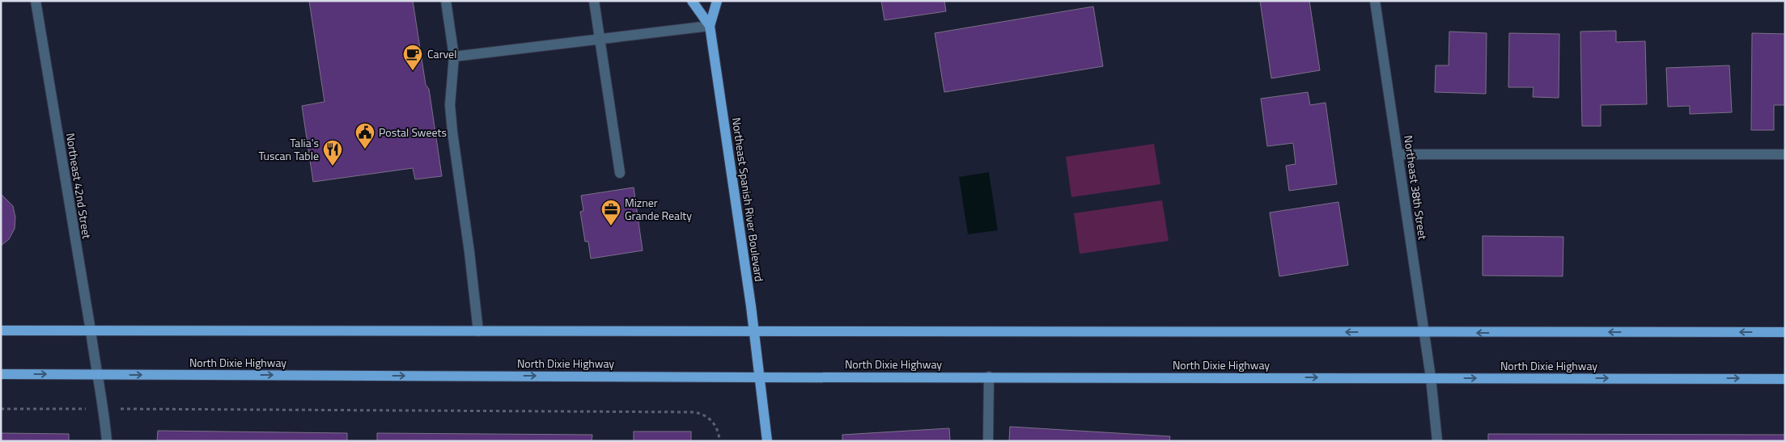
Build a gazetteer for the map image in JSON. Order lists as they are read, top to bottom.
{
  "streets": {
    "main road": ["Northeast Spanish River Boulevard", "North Dixie Highway"],
    "street": ["Northeast 42nd Street", "Northeast 38th Street"]
  },
  "crossings": [
    ["Northeast 42nd Street", "North Dixie Highway"],
    ["Northeast 38th Street", "North Dixie Highway"],
    ["Northeast Spanish River Boulevard", "North Dixie Highway"]
  ],
  "places": {
    "cafe": ["Carvel"],
    "public building": ["Postal Sweets"],
    "restaurant": ["Talia's Tuscan Table"],
    "office": ["Mizner Grande Realty"]
  }
}
